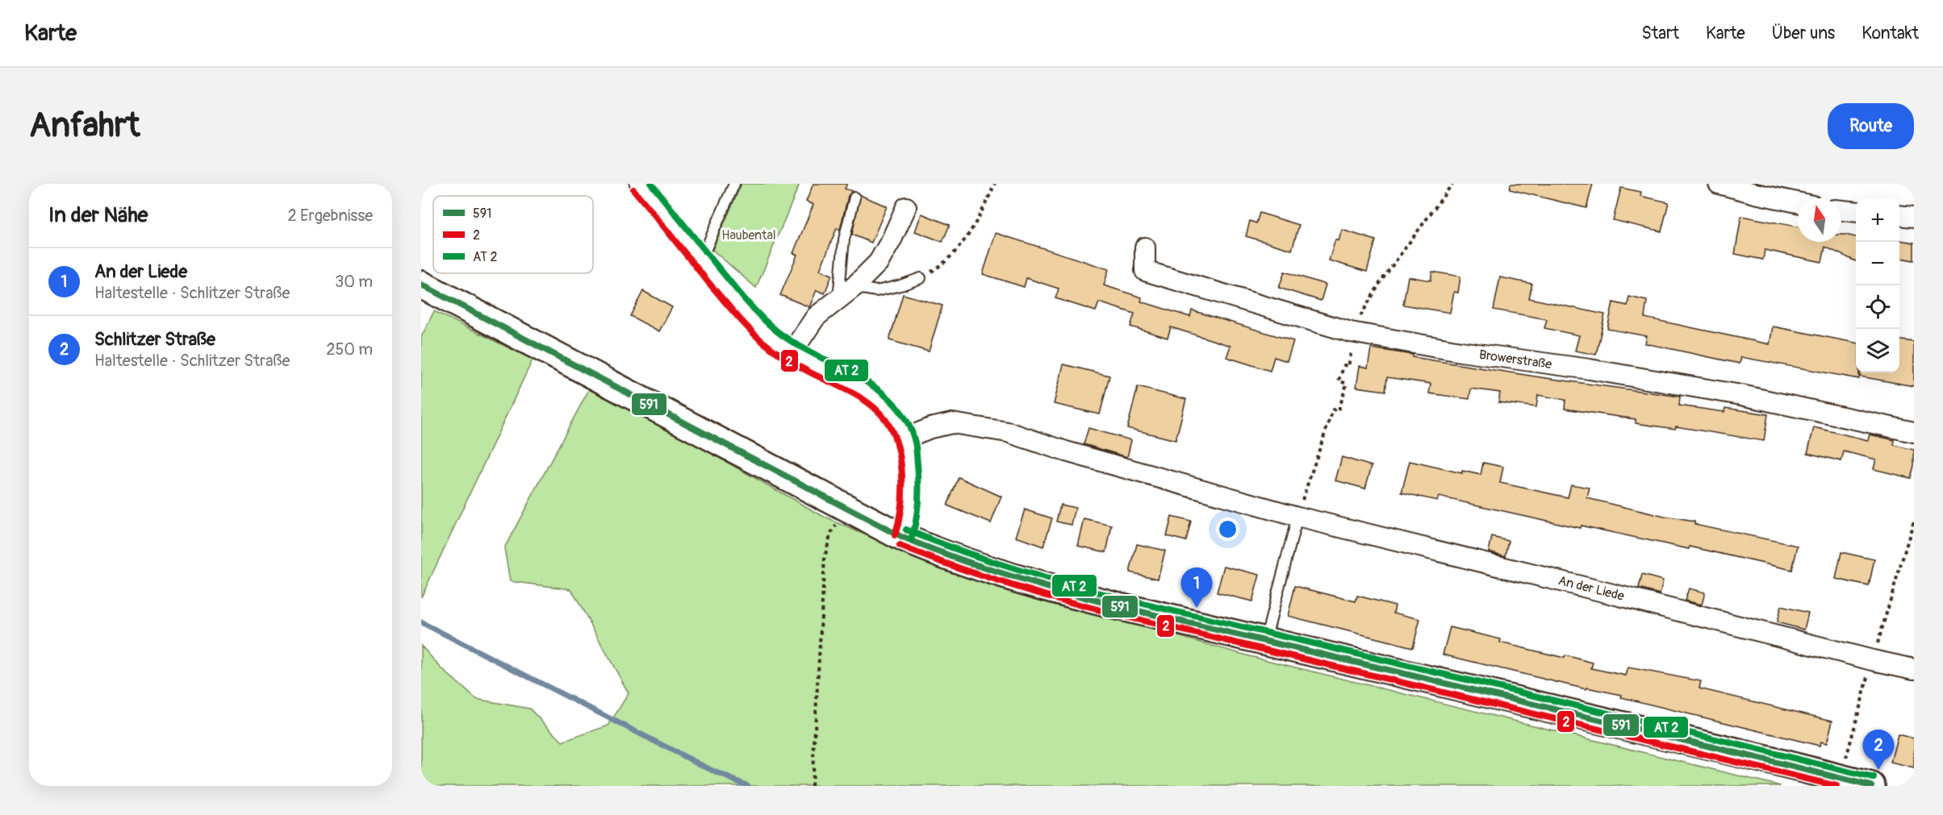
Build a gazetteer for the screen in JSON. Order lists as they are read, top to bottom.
{
  "streets": {
    "street": ["Browerstraße", "An der Liede"]
  },
  "parks": ["Haubental"],
  "lines": ["transit line 2", "transit line 591"],
  "legend": ["591", "2", "AT 2"],
  "north": "top",
  "page": {
    "header": "Karte",
    "nav": [
      "Start",
      "Karte",
      "Über uns",
      "Kontakt"
    ],
    "buttons": "Route",
    "title": "Anfahrt",
    "heading": ["In der Nähe", "2 Ergebnisse"],
    "map_buttons": ["+", "−"],
    "list": [
      {
        "mark": "1",
        "name": "An der Liede",
        "note": "Haltestelle · Schlitzer Straße",
        "value": "30 m"
      },
      {
        "mark": "2",
        "name": "Schlitzer Straße",
        "note": "Haltestelle · Schlitzer Straße",
        "value": "250 m"
      }
    ],
    "pins": ["1", "2"]
  }
}
